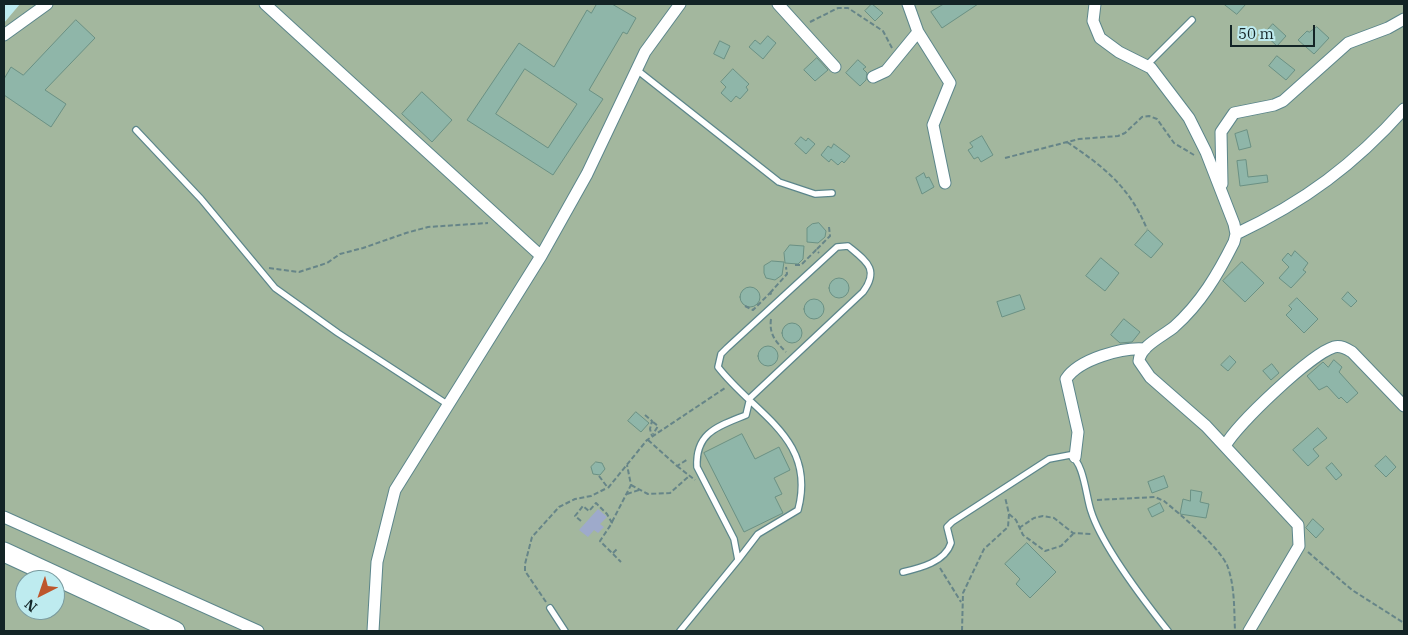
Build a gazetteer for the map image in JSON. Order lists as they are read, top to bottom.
{
  "scale_bar": "50 m",
  "north": "bottom left"
}
